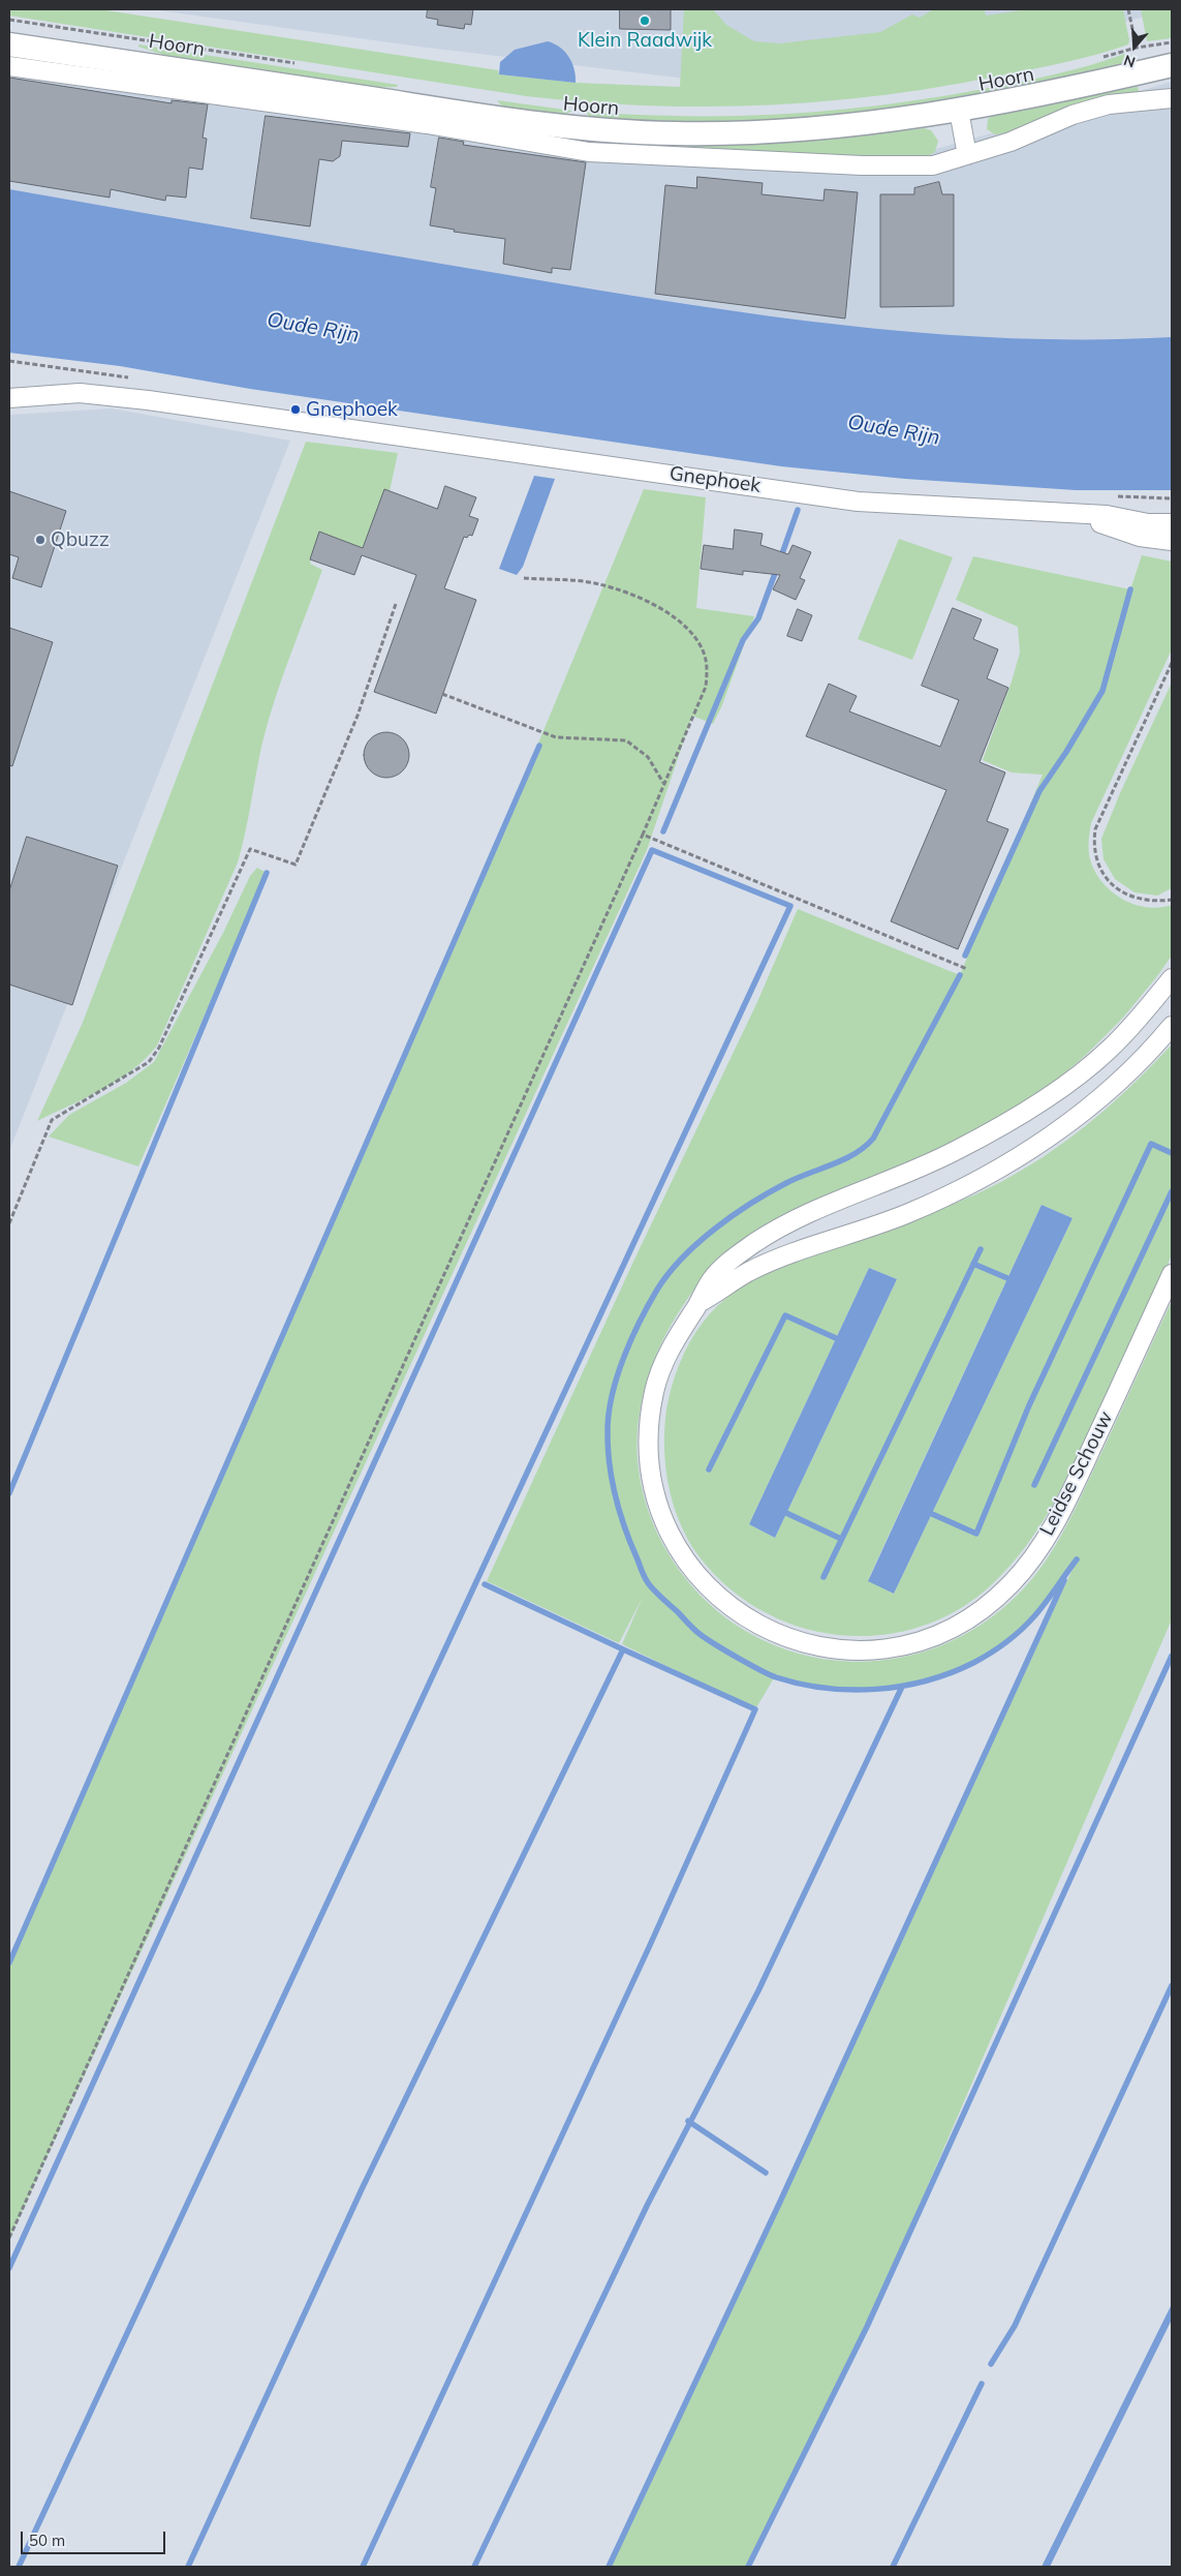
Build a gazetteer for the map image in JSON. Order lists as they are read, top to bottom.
{
  "streets": {
    "main road": ["Hoorn"],
    "street": ["Gnephoek", "Leidse Schouw"]
  },
  "water": ["Oude Rijn"],
  "places": ["Klein Raadwijk", "Gnephoek", "Qbuzz"],
  "scale_bar": "50 m",
  "north": "bottom"
}
